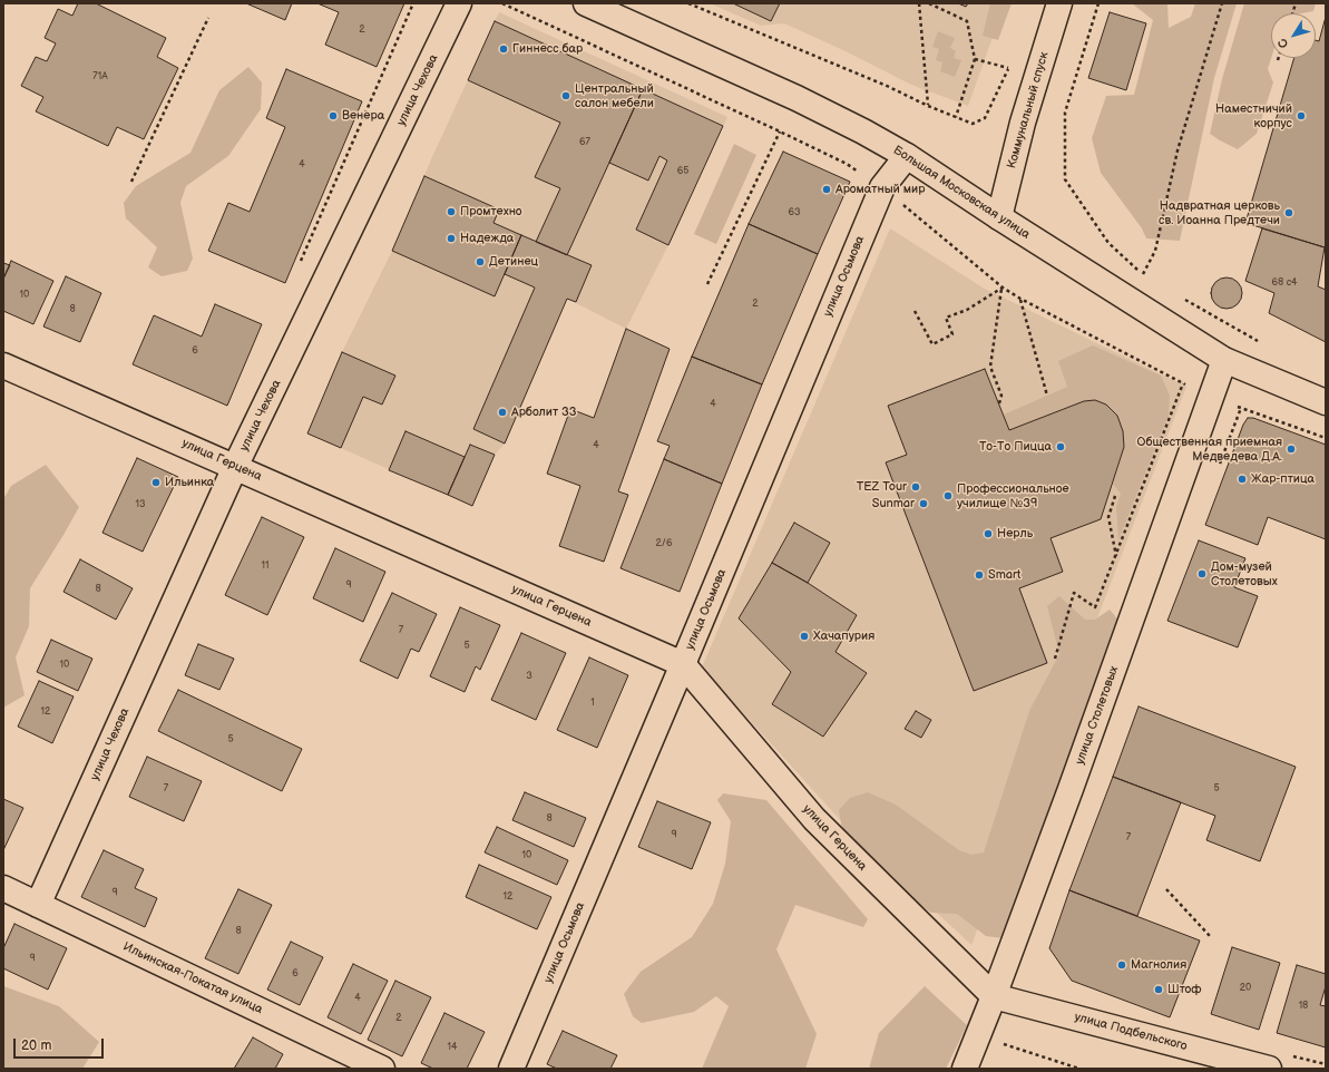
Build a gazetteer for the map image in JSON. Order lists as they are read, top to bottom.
{
  "streets": {
    "street": [
      "улица Чехова",
      "Коммунальный спуск",
      "Большая Московская улица",
      "улица Осьмова",
      "улица Герцена",
      "улица Столетовых",
      "Ильинская-Покатая улица",
      "улица Подбельского"
    ]
  },
  "crossings": [
    ["улица Чехова", "улица Герцена"],
    ["улица Чехова", "Ильинская-Покатая улица"],
    ["Коммунальный спуск", "Большая Московская улица"],
    ["Большая Московская улица", "улица Осьмова"],
    ["Большая Московская улица", "улица Столетовых"],
    ["улица Осьмова", "улица Герцена"],
    ["улица Герцена", "улица Столетовых"],
    ["улица Герцена", "улица Подбельского"],
    ["улица Столетовых", "улица Подбельского"]
  ],
  "places": [
    "Гиннесс бар",
    "Центральный салон мебели",
    "Венера",
    "Наместничий корпус",
    "Ароматный мир",
    "Промтехно",
    "Надвратная церковь св. Иоанна Предтечи",
    "Надежда",
    "Детинец",
    "Арболит 33",
    "То-То Пицца",
    "Общественная приемная Медведева Д.А.",
    "Жар-птица",
    "Ильинка",
    "TEZ Tour",
    "Профессиональное училище №39",
    "Sunmar",
    "Нерль",
    "Дом-музей Столетовых",
    "Smart",
    "Хачапурия",
    "Магнолия",
    "Штоф"
  ],
  "house_numbers": [
    "2",
    "71А",
    "67",
    "4",
    "65",
    "63",
    "68 с4",
    "10",
    "2",
    "8",
    "6",
    "4",
    "4",
    "13",
    "2/6",
    "11",
    "9",
    "8",
    "7",
    "5",
    "10",
    "3",
    "1",
    "12",
    "5",
    "7",
    "5",
    "8",
    "9",
    "7",
    "10",
    "9",
    "12",
    "8",
    "9",
    "6",
    "20",
    "4",
    "18",
    "2",
    "14"
  ],
  "scale_bar": "20 m",
  "north": "bottom left"
}
